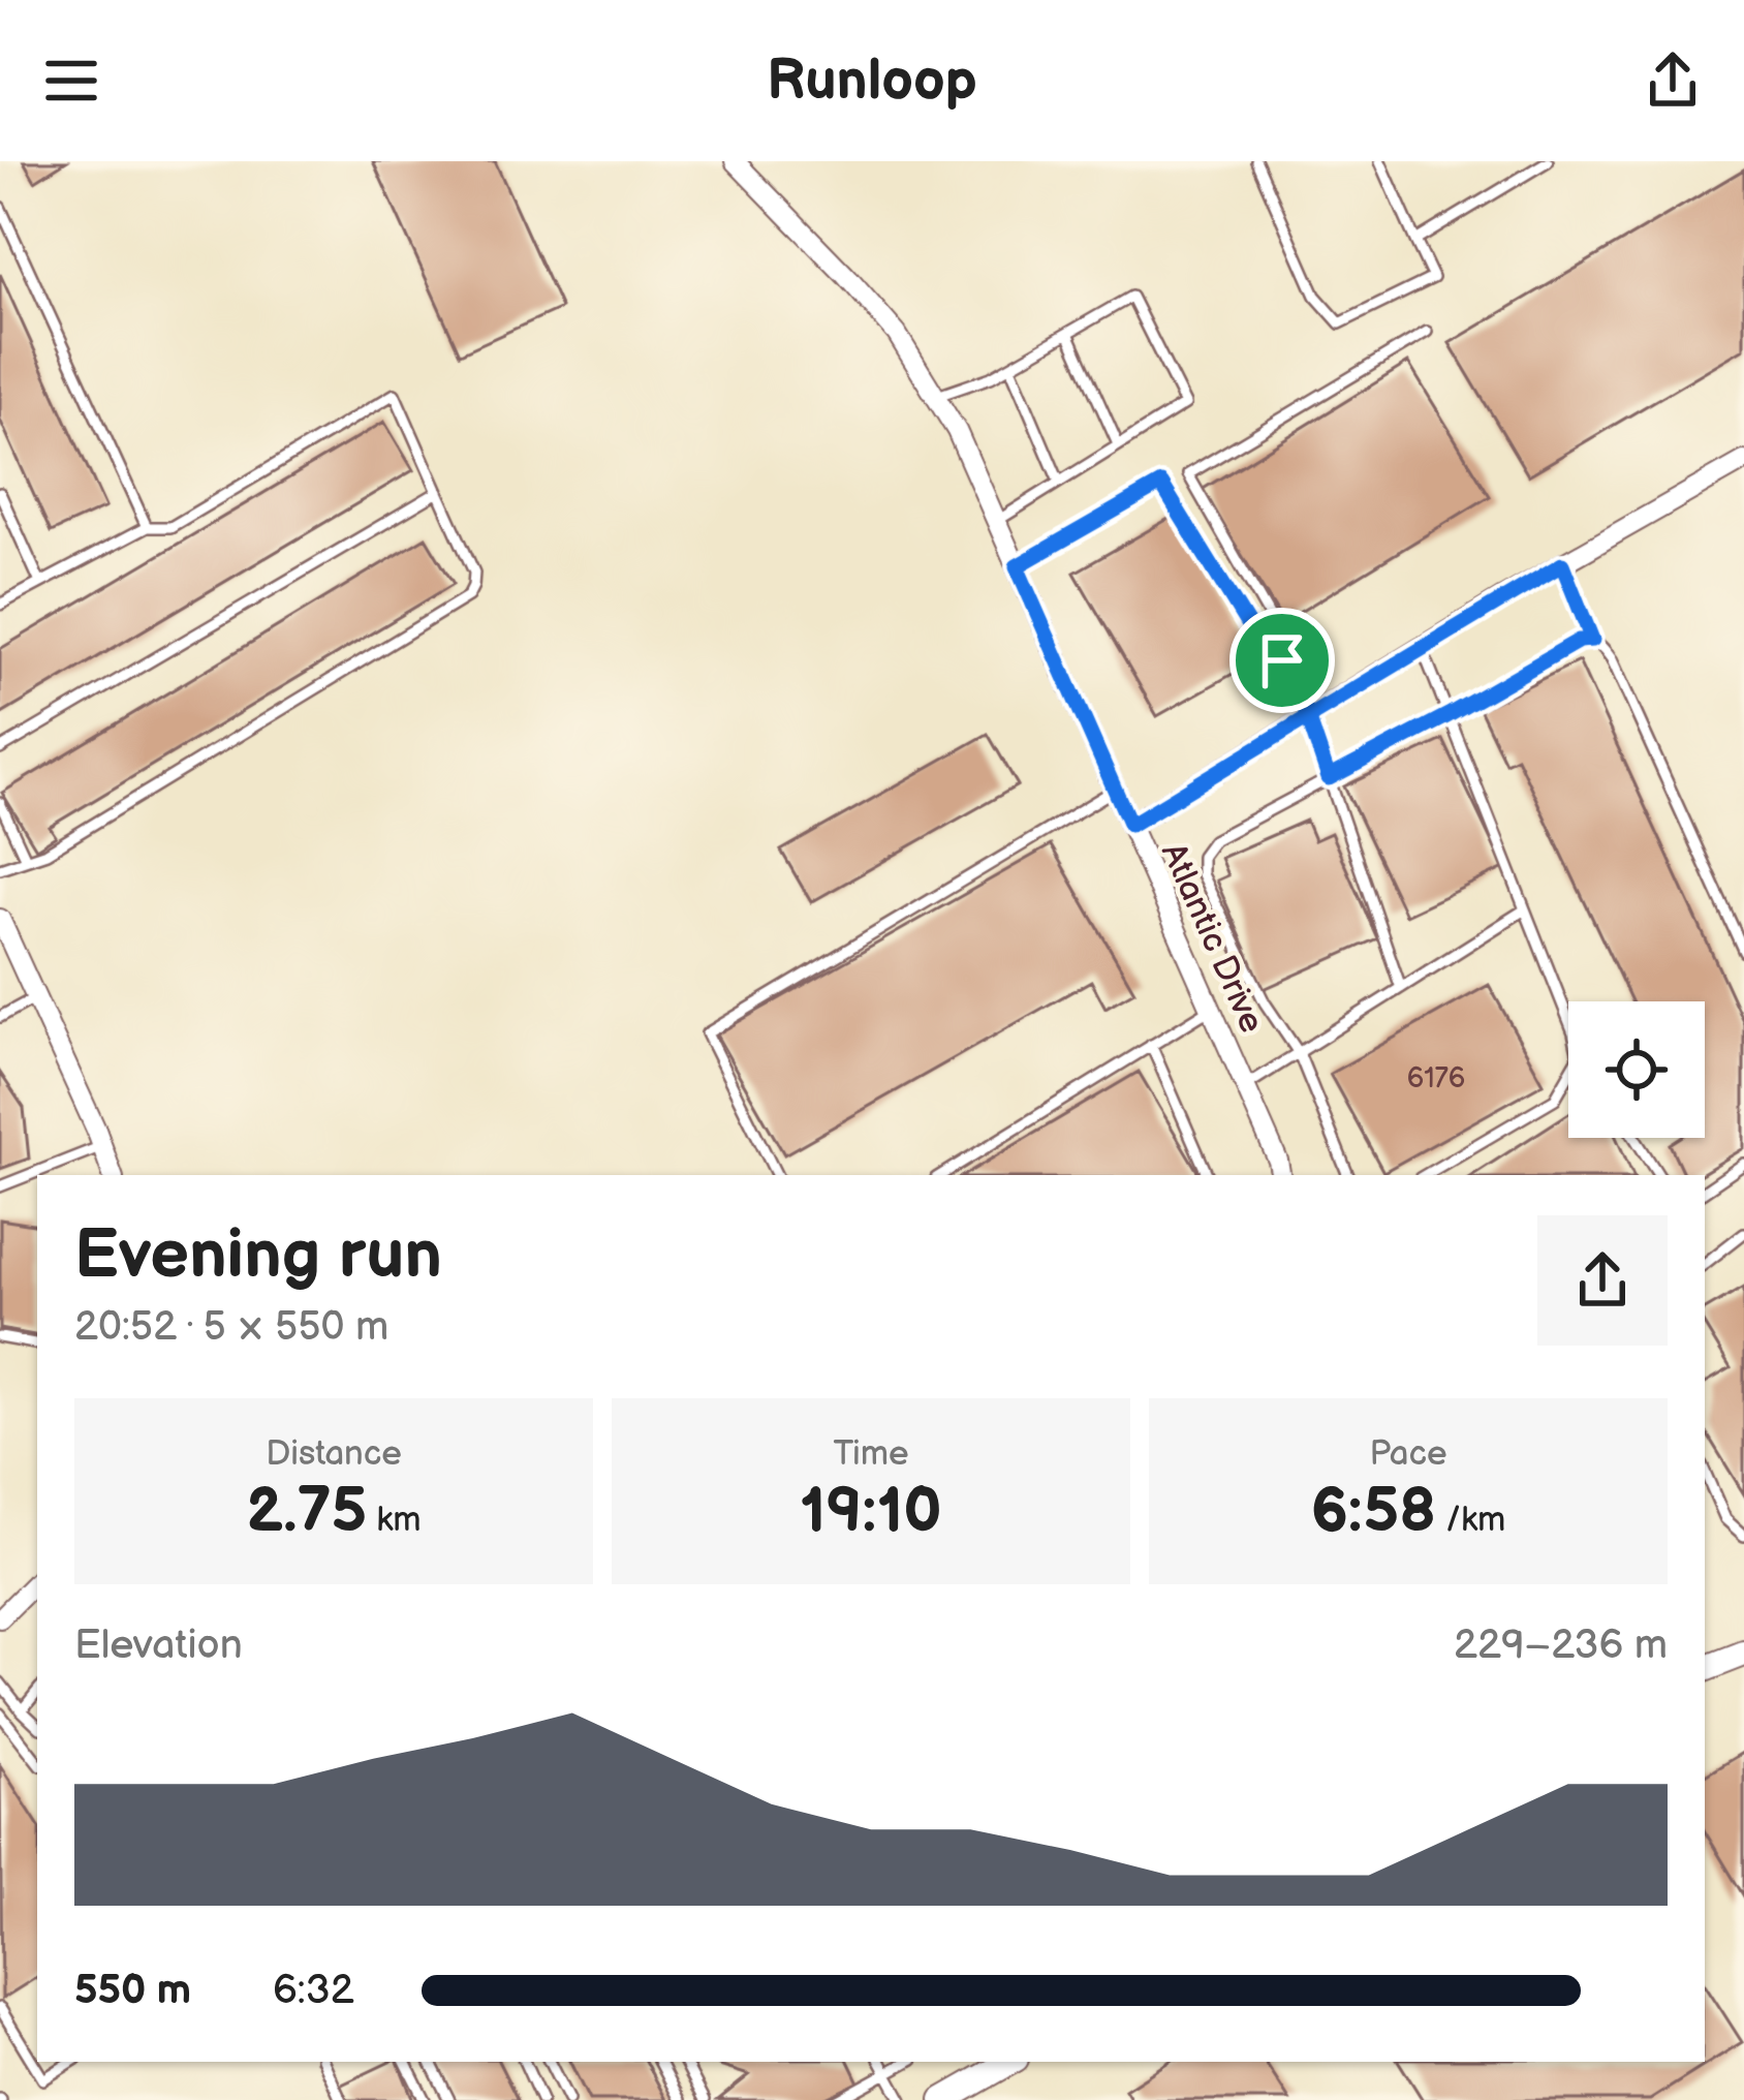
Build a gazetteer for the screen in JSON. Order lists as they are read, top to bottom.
{
  "streets": {
    "street": ["Atlantic Drive"]
  },
  "house_numbers": ["6176"],
  "page": {
    "header": "Runloop",
    "heading": ["Evening run", "20:52 · 5 × 550 m"],
    "stats": [
      ["Distance", "2.75 km"],
      ["Time", "19:10"],
      ["Pace", "6:58 /km"]
    ],
    "chart": ["Elevation", "229–236 m"],
    "list": [
      {
        "name": "550 m",
        "note": "6:32"
      }
    ]
  }
}
